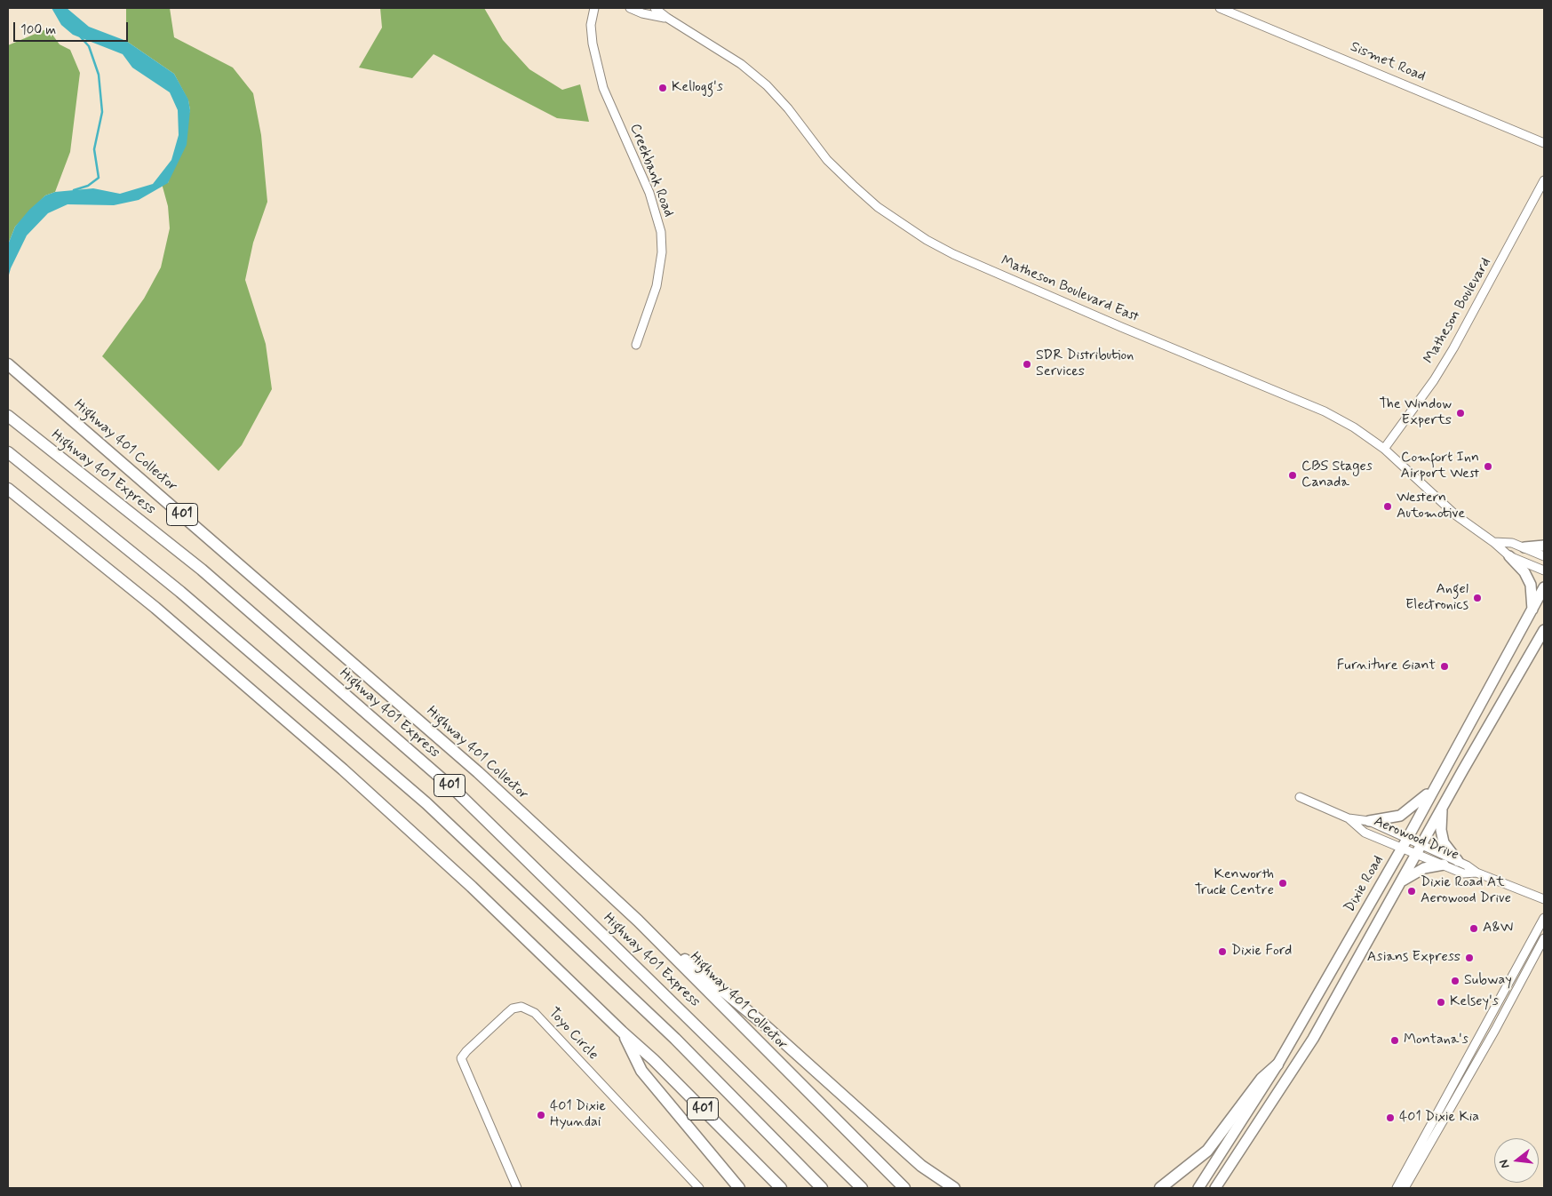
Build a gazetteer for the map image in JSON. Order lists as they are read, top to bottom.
{
  "streets": {
    "highway": ["Highway 401 Collector", "Highway 401 Express", "401"],
    "main road": ["Dixie Road"],
    "street": [
      "Sismet Road",
      "Creekbank Road",
      "Matheson Boulevard East",
      "Matheson Boulevard",
      "Aerowood Drive",
      "Toyo Circle"
    ]
  },
  "crossings": [
    ["Matheson Boulevard East", "Matheson Boulevard"],
    ["Aerowood Drive", "Dixie Road"]
  ],
  "places": [
    "Kellogg's",
    "SDR Distribution Services",
    "The Window Experts",
    "Comfort Inn Airport West",
    "CBS Stages Canada",
    "Western Automotive",
    "Angel Electronics",
    "Furniture Giant",
    "Kenworth Truck Centre",
    "Dixie Road At Aerowood Drive",
    "A&W",
    "Dixie Ford",
    "Asians Express",
    "Subway",
    "Kelsey's",
    "Montana's",
    "401 Dixie Hyundai",
    "401 Dixie Kia"
  ],
  "scale_bar": "100 m",
  "north": "left"
}
